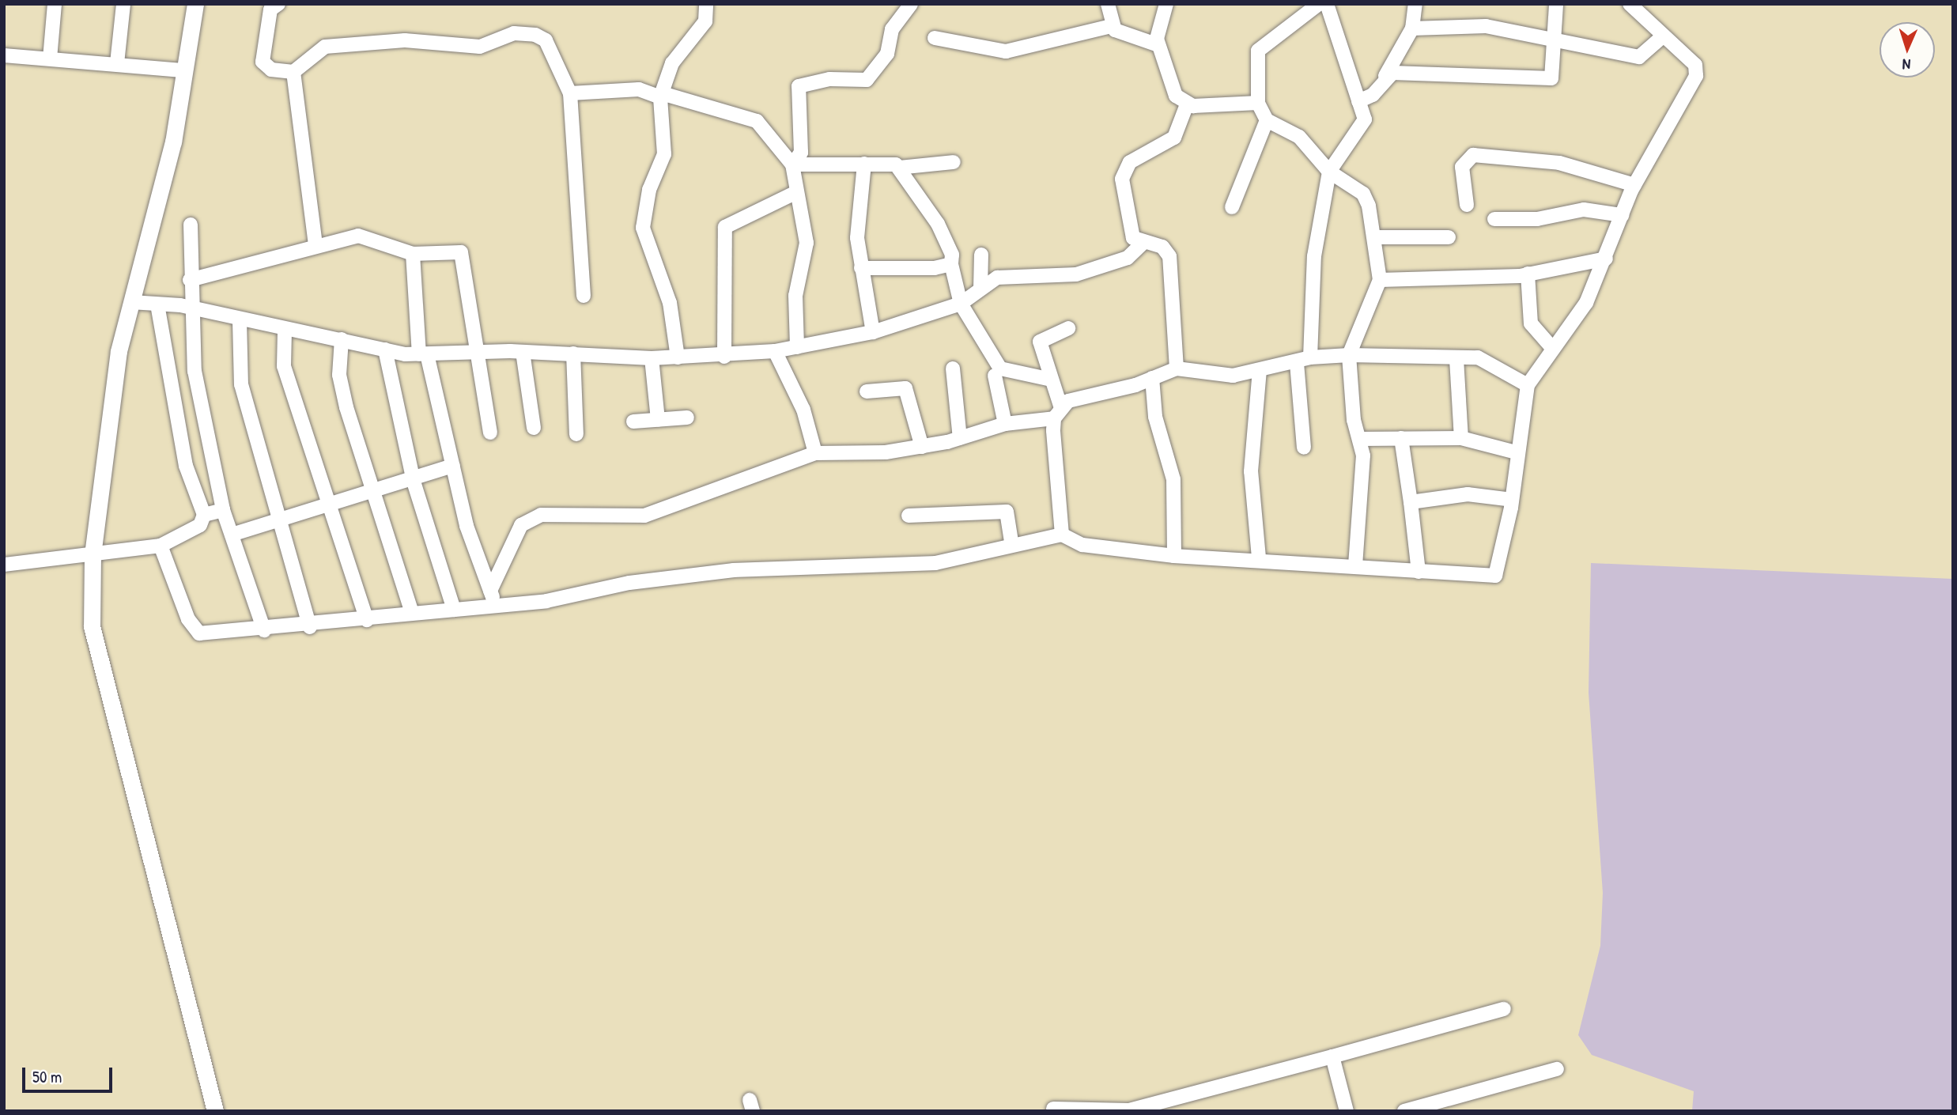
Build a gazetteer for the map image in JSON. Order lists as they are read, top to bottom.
{
  "scale_bar": "50 m",
  "north": "bottom"
}
